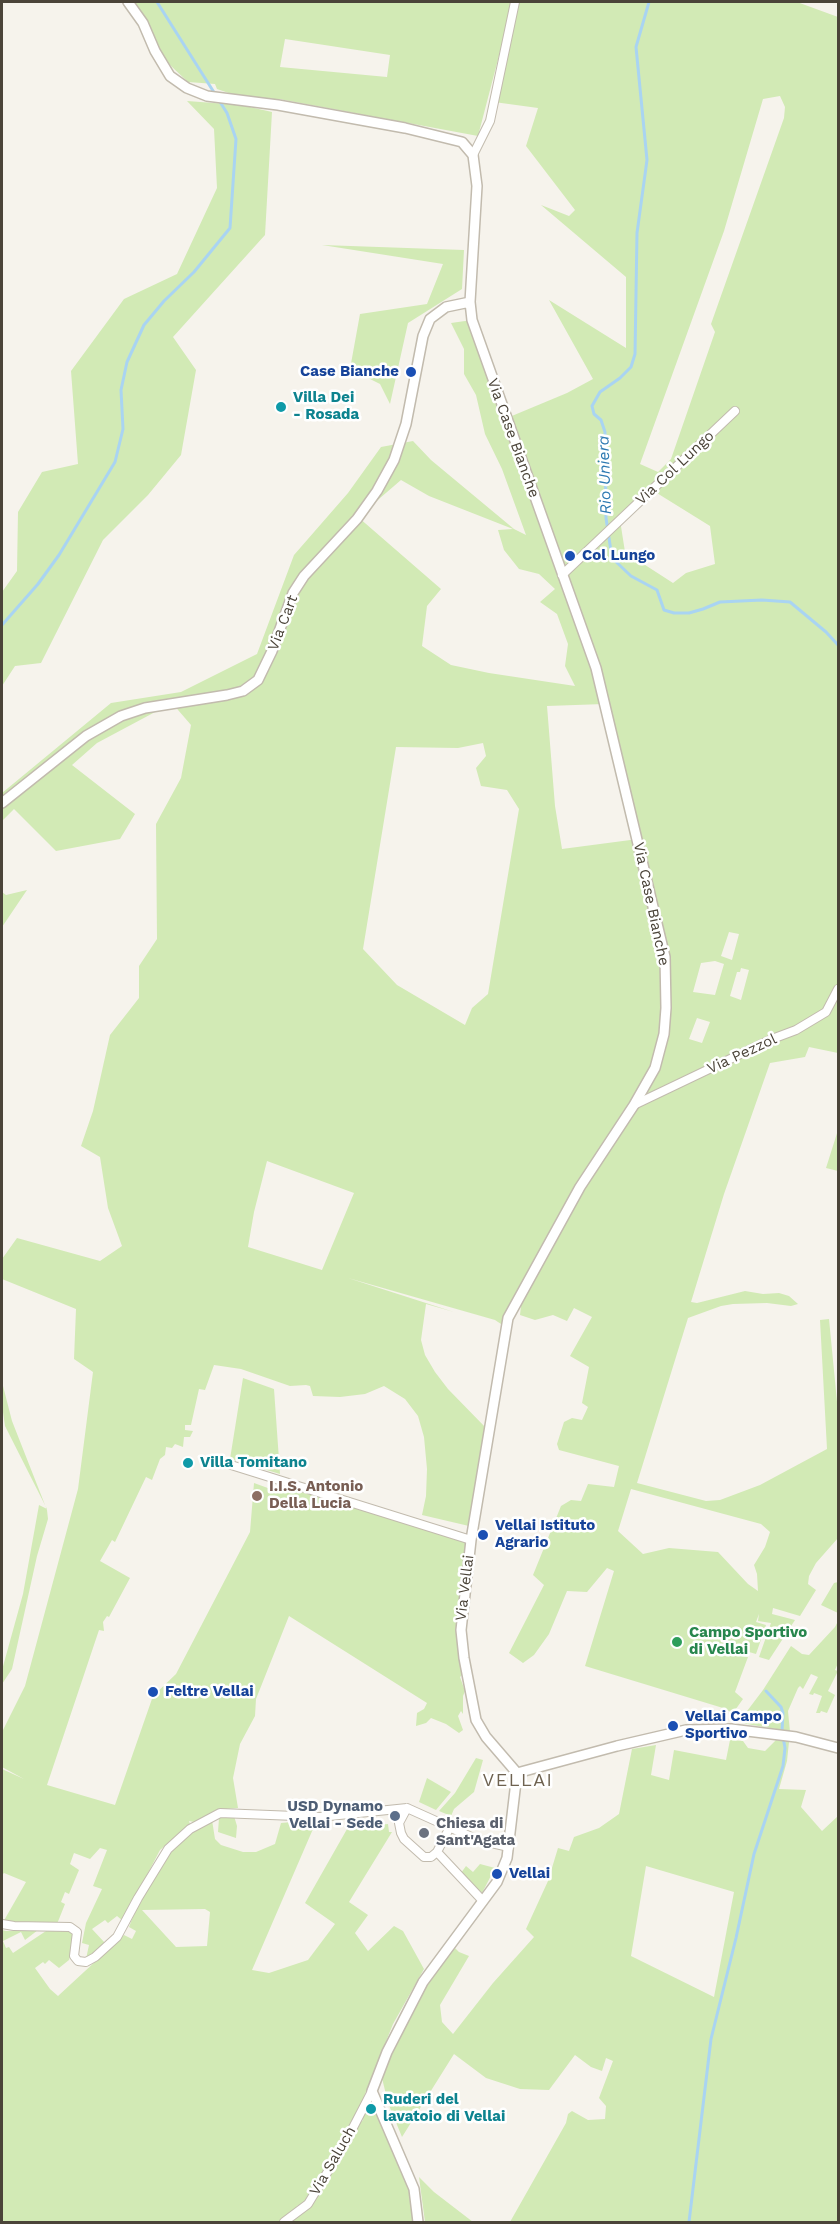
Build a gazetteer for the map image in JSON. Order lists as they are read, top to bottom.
{
  "streets": {
    "street": [
      "Via Case Bianche",
      "Via Col Lungo",
      "Via Cart",
      "Via Pezzol",
      "Via Vellai",
      "Via Saluch"
    ]
  },
  "crossings": [
    ["Via Case Bianche", "Via Col Lungo"],
    ["Via Case Bianche", "Via Cart"],
    ["Via Case Bianche", "Via Pezzol"],
    ["Via Case Bianche", "Via Vellai"],
    ["Via Pezzol", "Via Vellai"]
  ],
  "districts": ["VELLAI"],
  "water": ["Rio Uniera"],
  "places": [
    "Case Bianche",
    "Villa Dei - Rosada",
    "Col Lungo",
    "Villa Tomitano",
    "I.I.S. Antonio Della Lucia",
    "Vellai Istituto Agrario",
    "Campo Sportivo di Vellai",
    "Feltre Vellai",
    "Vellai Campo Sportivo",
    "USD Dynamo Vellai - Sede",
    "Chiesa di Sant'Agata",
    "Vellai",
    "Ruderi del lavatoio di Vellai"
  ]
}
